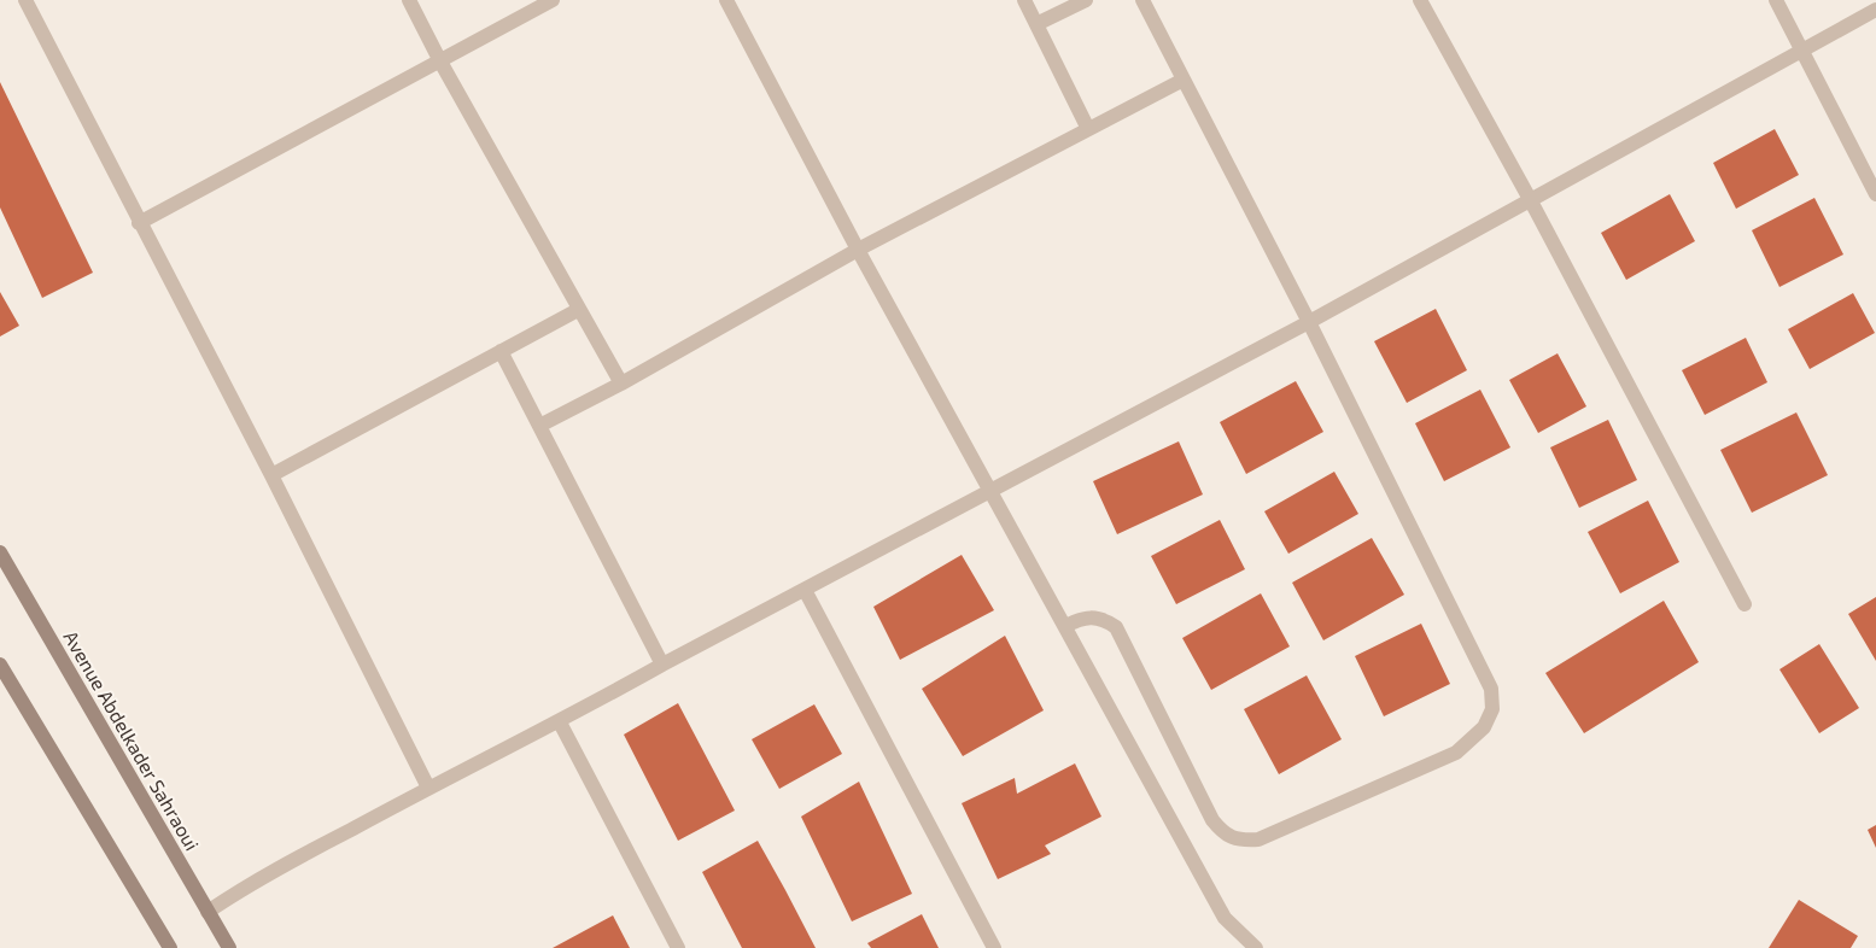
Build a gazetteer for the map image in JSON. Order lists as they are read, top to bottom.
{
  "streets": {
    "main road": ["Avenue Abdelkader Sahraoui"]
  }
}
